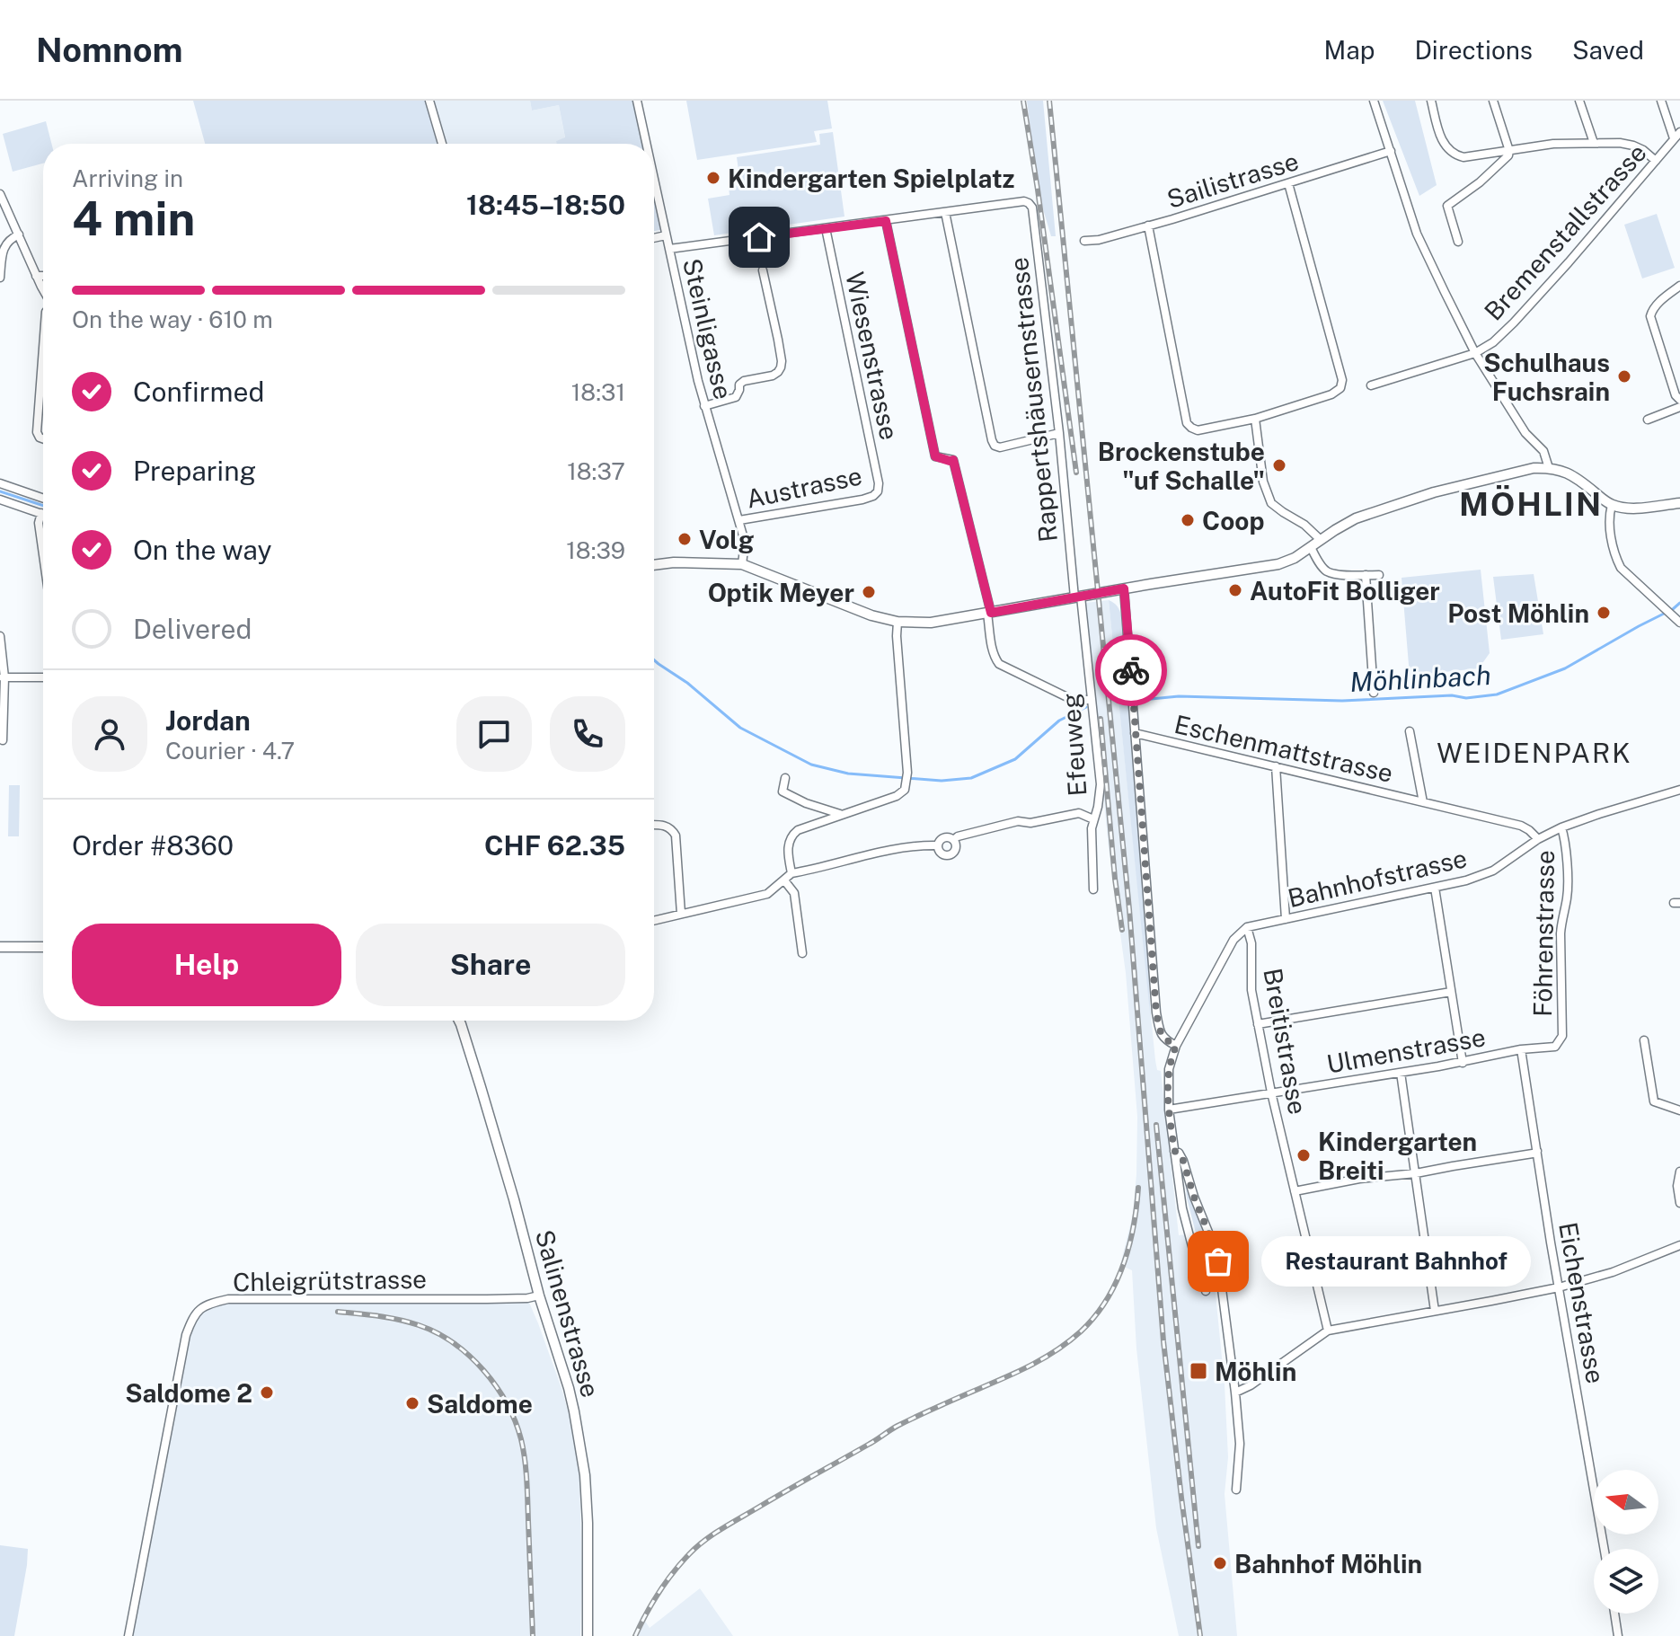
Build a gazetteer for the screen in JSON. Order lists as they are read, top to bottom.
{
  "streets": {
    "street": [
      "Sailistrasse",
      "Bremenstallstrasse",
      "Steinligasse",
      "Wiesenstrasse",
      "Rappertshäusernstrasse",
      "Austrasse",
      "Efeuweg",
      "Eschenmattstrasse",
      "Bahnhofstrasse",
      "Föhrenstrasse",
      "Breitistrasse",
      "Ulmenstrasse",
      "Chleigrütstrasse",
      "Eichenstrasse",
      "Salinenstrasse"
    ]
  },
  "crossings": [
    ["Steinligasse", "Austrasse"],
    ["Wiesenstrasse", "Austrasse"],
    ["Rappertshäusernstrasse", "Efeuweg"],
    ["Eschenmattstrasse", "Bahnhofstrasse"],
    ["Bahnhofstrasse", "Föhrenstrasse"],
    ["Bahnhofstrasse", "Breitistrasse"],
    ["Föhrenstrasse", "Ulmenstrasse"],
    ["Föhrenstrasse", "Eichenstrasse"],
    ["Breitistrasse", "Ulmenstrasse"],
    ["Ulmenstrasse", "Eichenstrasse"],
    ["Chleigrütstrasse", "Salinenstrasse"]
  ],
  "districts": ["MÖHLIN", "WEIDENPARK"],
  "water": ["Möhlinbach"],
  "places": {
    "other": [
      "Kindergarten Spielplatz",
      "Schulhaus Fuchsrain",
      "Brockenstube \"uf Schalle\"",
      "Coop",
      "Volg",
      "AutoFit Bolliger",
      "Optik Meyer",
      "Post Möhlin",
      "Kindergarten Breiti",
      "Restaurant Bahnhof",
      "Saldome 2",
      "Saldome",
      "Bahnhof Möhlin"
    ],
    "transit": ["Möhlin"]
  },
  "north": "left",
  "page": {
    "header": "Nomnom",
    "nav": ["Map", "Directions", "Saved"],
    "heading": ["4 min", "Arriving in", "18:45–18:50"],
    "panel": [
      "Jordan",
      "Courier · 4.7",
      "Order #8360",
      "CHF 62.35"
    ],
    "bar": "On the way · 610 m",
    "list": [
      ["Confirmed", "18:31"],
      ["Preparing", "18:37"],
      ["On the way", "18:39"],
      "Delivered"
    ],
    "buttons": ["Help", "Share"],
    "bubble": "Restaurant Bahnhof"
  }
}
